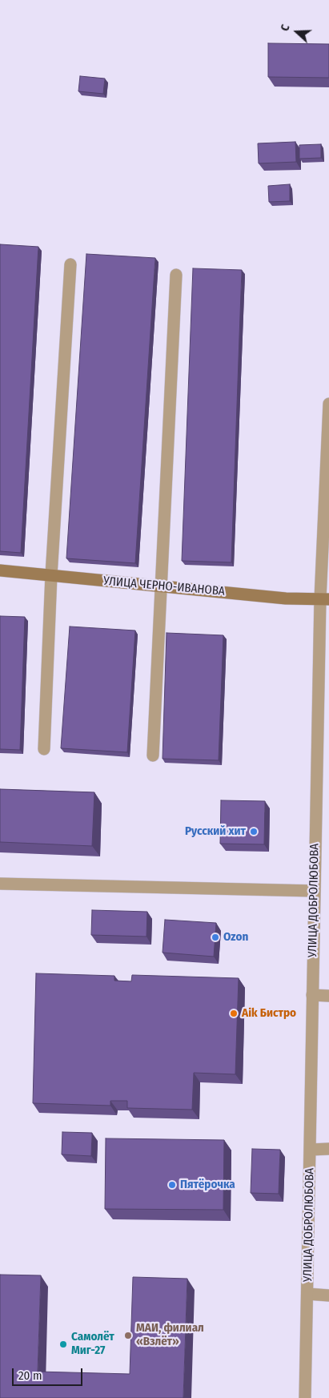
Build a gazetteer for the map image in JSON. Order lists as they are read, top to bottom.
{
  "streets": {
    "main road": ["УЛИЦА ЧЕРНО-ИВАНОВА"],
    "street": ["УЛИЦА ДОБРОЛЮБОВА"]
  },
  "crossings": [
    ["УЛИЦА ЧЕРНО-ИВАНОВА", "УЛИЦА ДОБРОЛЮБОВА"]
  ],
  "places": [
    "Русский хит",
    "Ozon",
    "Aik Бистро",
    "Пятёрочка",
    "МАИ, филиал «Взлёт»",
    "Самолёт Миг-27"
  ],
  "scale_bar": "20 m",
  "north": "left"
}
